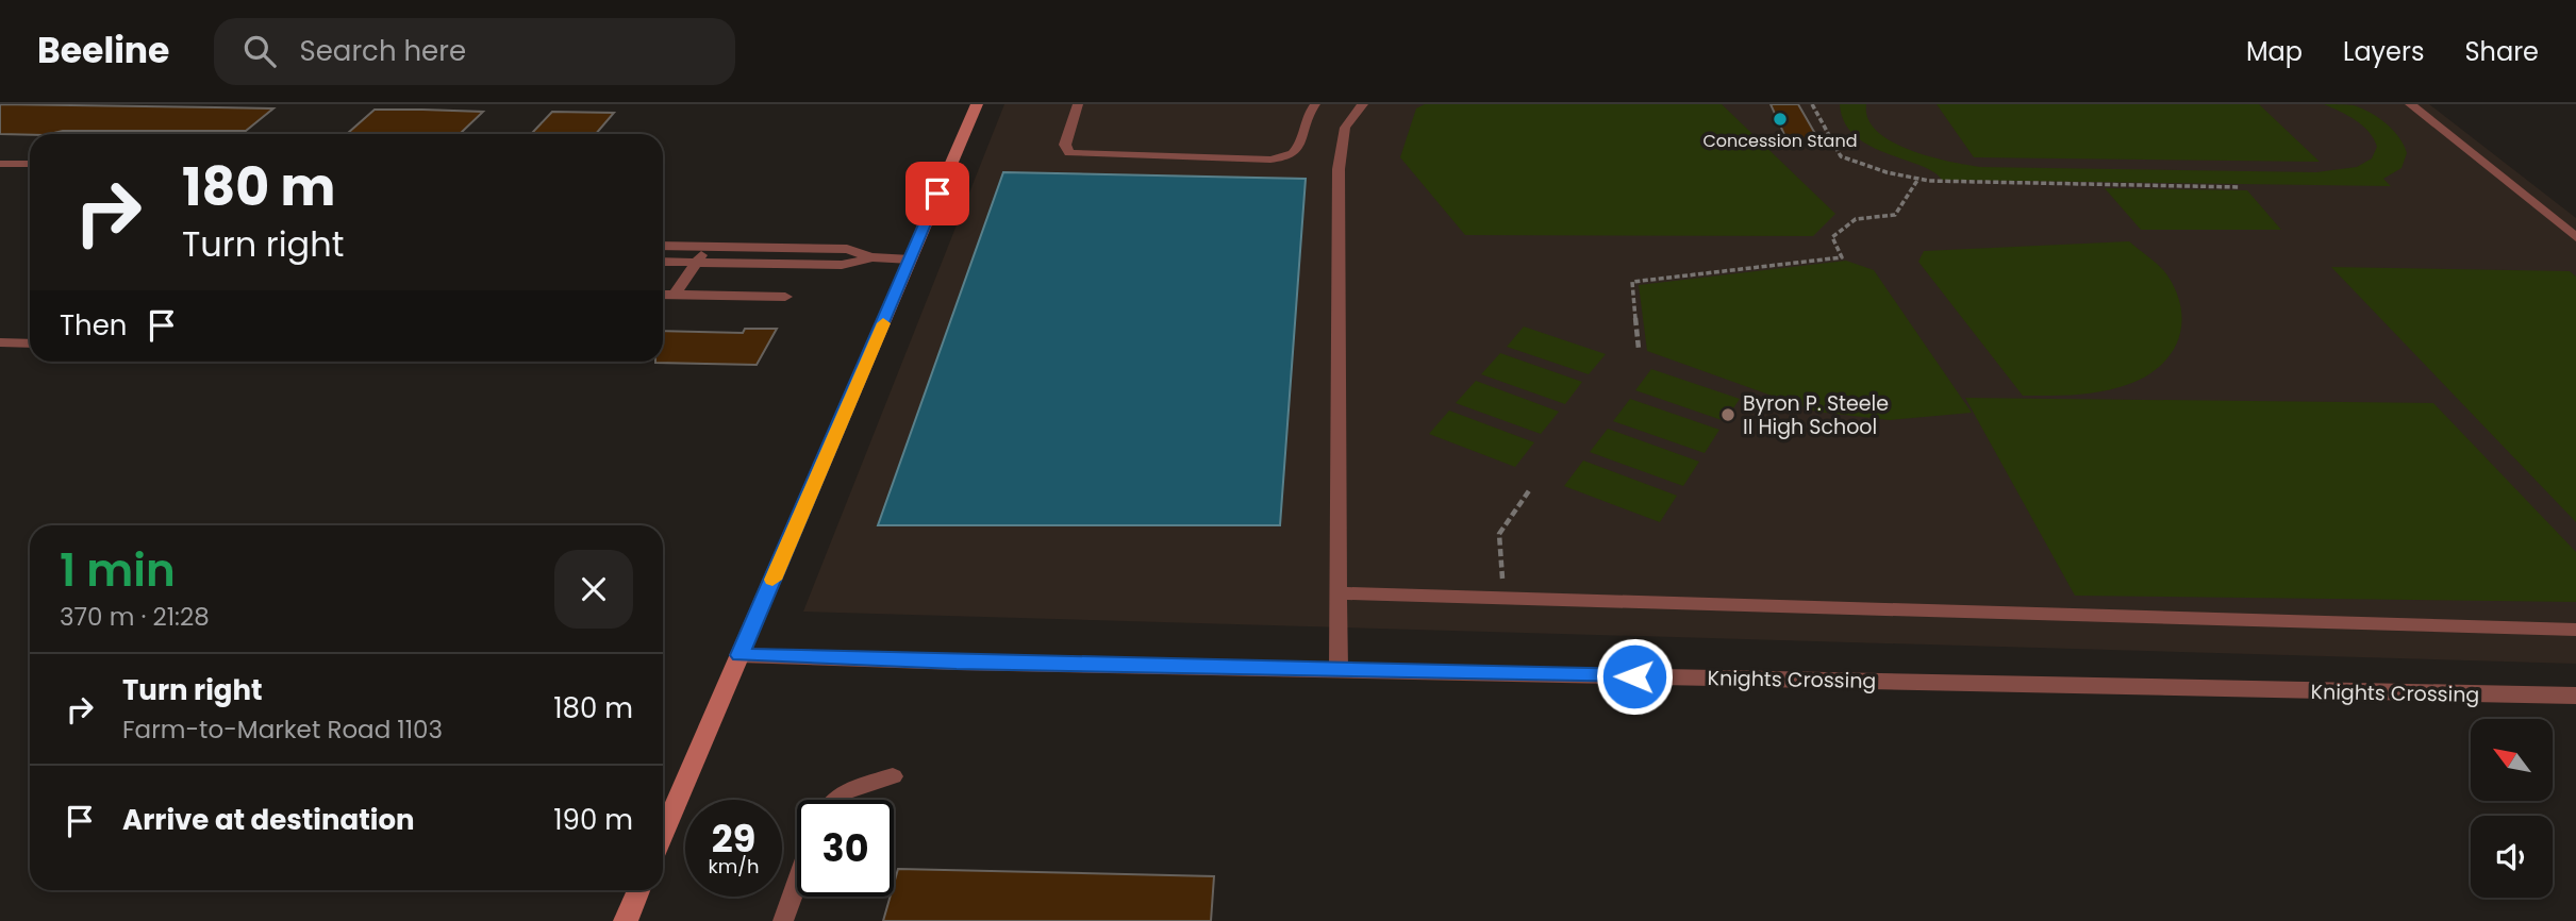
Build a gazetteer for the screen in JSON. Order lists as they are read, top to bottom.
{
  "streets": {
    "street": ["Knights Crossing"]
  },
  "places": ["Concession Stand", "Byron P. Steele II High School"],
  "north": "top left",
  "page": {
    "header": "Beeline",
    "search": "Search here",
    "nav": ["Map", "Layers", "Share"],
    "turn": ["180 m", "Turn right"],
    "then": "Then",
    "heading": ["1 min", "370 m · 21:28"],
    "list": [
      {
        "name": "Turn right",
        "note": "Farm-to-Market Road 1103",
        "value": "180 m"
      },
      {
        "name": "Arrive at destination",
        "value": "190 m"
      }
    ],
    "speed": "29 km/h",
    "limit": "30"
  }
}
